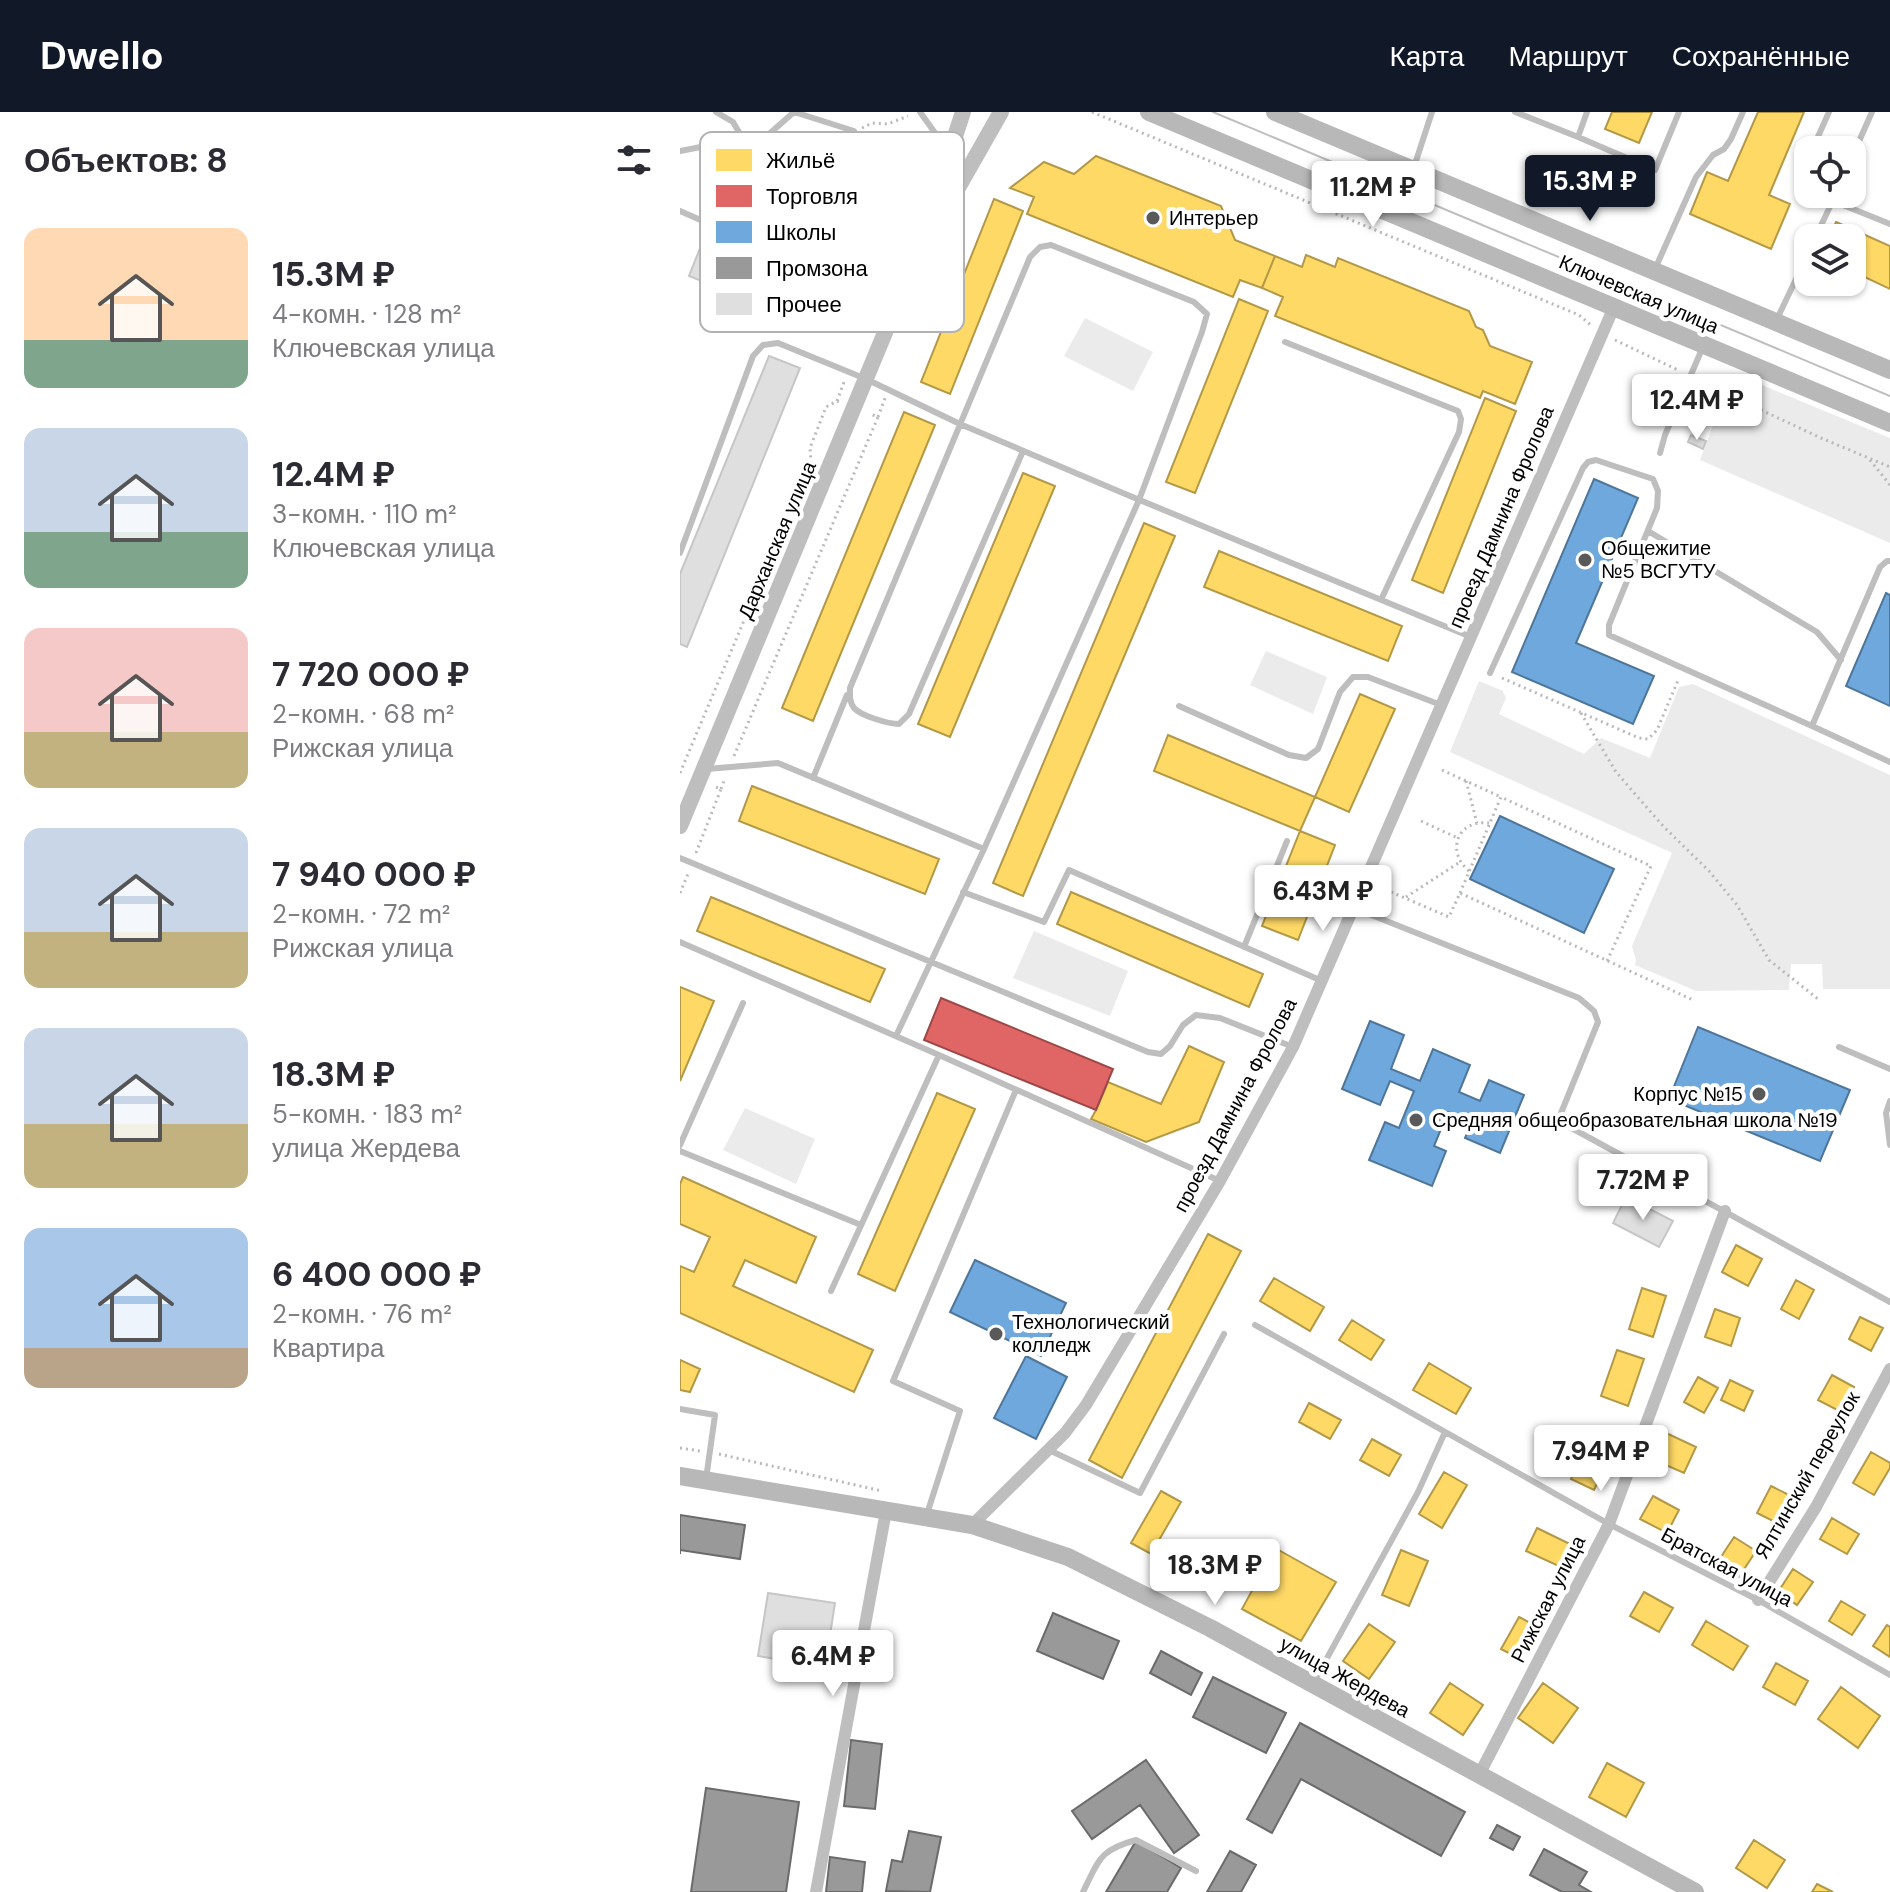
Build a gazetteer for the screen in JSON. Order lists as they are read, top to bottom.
{
  "streets": {
    "main road": ["Ключевская улица", "улица Жердева"],
    "street": [
      "проезд Дамнина Фролова",
      "Дарханская улица",
      "Ялтинский переулок",
      "Рижская улица"
    ],
    "lane": ["Братская улица"]
  },
  "crossings": [
    ["Ключевская улица", "проезд Дамнина Фролова"],
    ["проезд Дамнина Фролова", "улица Жердева"],
    ["Ялтинский переулок", "Братская улица"],
    ["Братская улица", "Рижская улица"],
    ["Рижская улица", "улица Жердева"]
  ],
  "places": [
    "Интерьер",
    "Общежитие №5 ВСГУТУ",
    "Корпус №15",
    "Средняя общеобразовательная школа №19",
    "Технологический колледж"
  ],
  "legend": [
    "Жильё",
    "Торговля",
    "Школы",
    "Промзона",
    "Прочее"
  ],
  "page": {
    "header": "Dwello",
    "nav": ["Карта", "Маршрут", "Сохранённые"],
    "heading": "Объектов: 8",
    "price": [
      "15.3M ₽",
      "11.2M ₽",
      "12.4M ₽",
      "6.43M ₽",
      "7.72M ₽",
      "7.94M ₽",
      "18.3M ₽",
      "6.4M ₽"
    ],
    "list": [
      {
        "name": "15.3M ₽",
        "note": "4-комн. · 128 m² · Ключевская улица"
      },
      {
        "name": "12.4M ₽",
        "note": "3-комн. · 110 m² · Ключевская улица"
      },
      {
        "name": "7 720 000 ₽",
        "note": "2-комн. · 68 m² · Рижская улица"
      },
      {
        "name": "7 940 000 ₽",
        "note": "2-комн. · 72 m² · Рижская улица"
      },
      {
        "name": "18.3M ₽",
        "note": "5-комн. · 183 m² · улица Жердева"
      },
      {
        "name": "6 400 000 ₽",
        "note": "2-комн. · 76 m² · Квартира"
      }
    ]
  }
}
